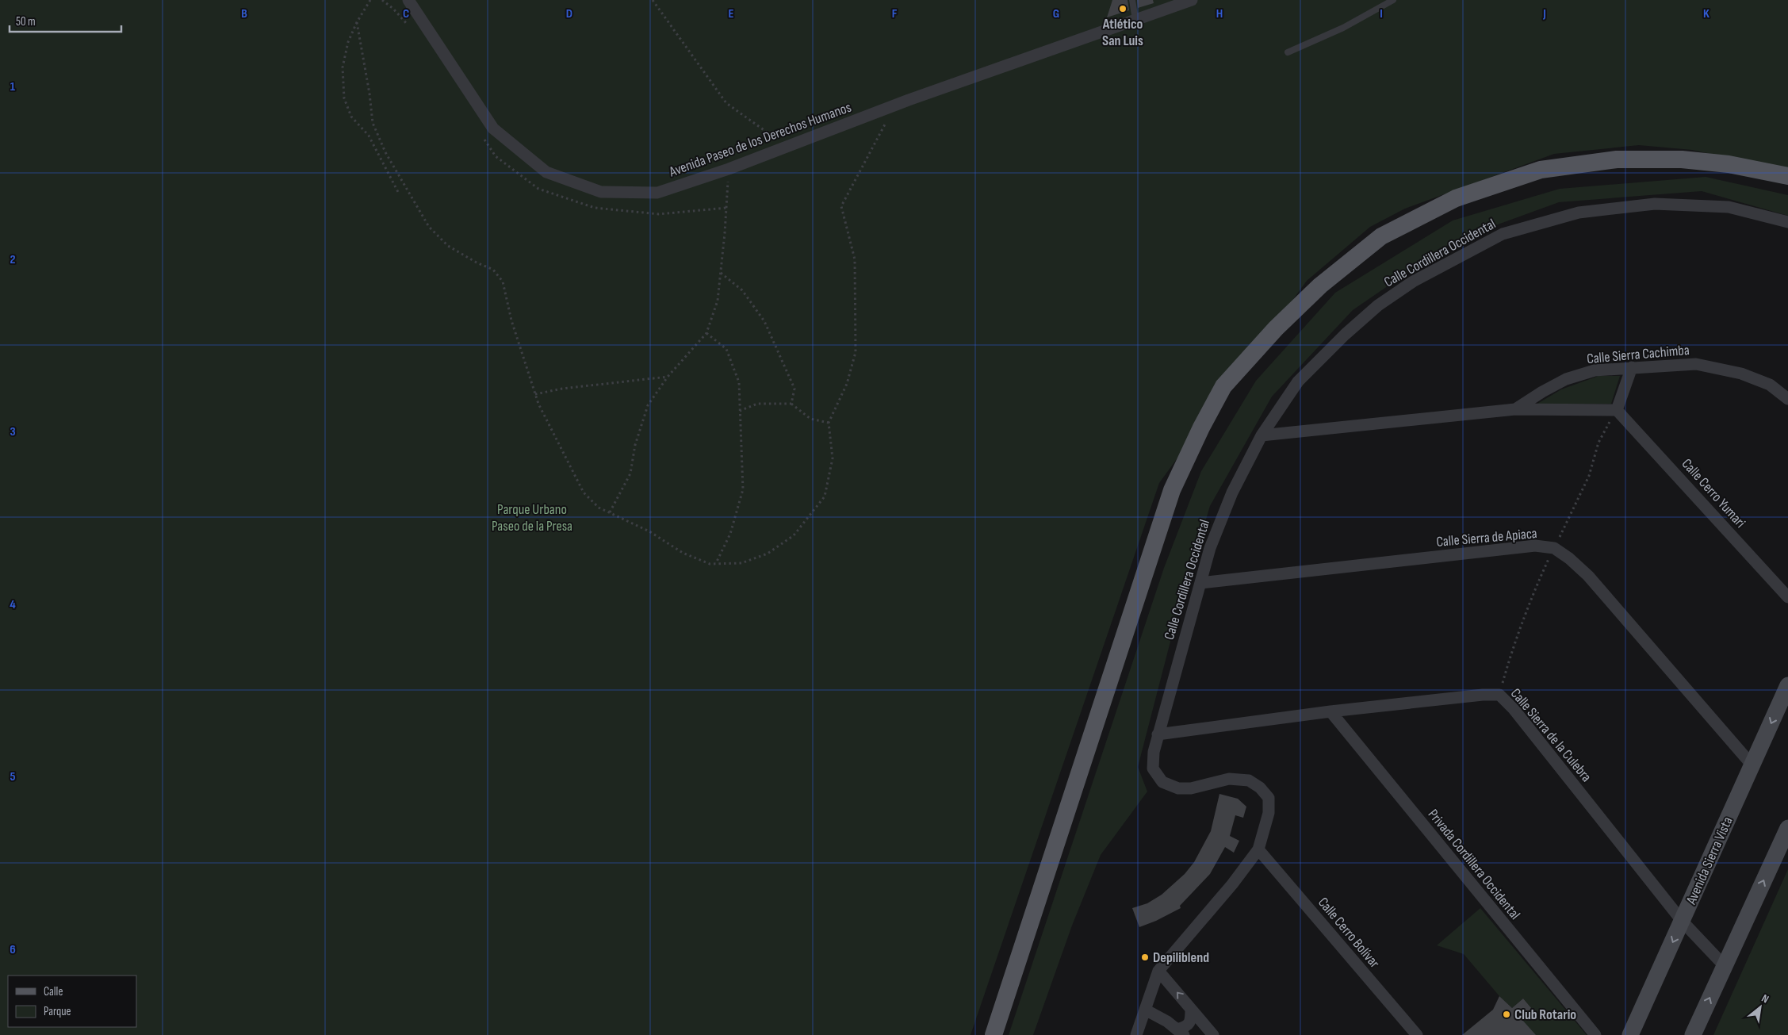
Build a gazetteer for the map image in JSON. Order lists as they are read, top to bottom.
{
  "streets": {
    "main road": ["Avenida Sierra Vista"],
    "street": [
      "Avenida Paseo de los Derechos Humanos",
      "Calle Cordillera Occidental",
      "Calle Sierra Cachimba",
      "Calle Cerro Yumari",
      "Calle Sierra de Apiaca",
      "Calle Sierra de la Culebra",
      "Privada Cordillera Occidental",
      "Calle Cerro Bolívar"
    ]
  },
  "crossings": [
    ["Calle Cordillera Occidental", "Calle Sierra Cachimba"],
    ["Calle Cordillera Occidental", "Calle Sierra de Apiaca"],
    ["Calle Cordillera Occidental", "Calle Sierra de la Culebra"],
    ["Calle Cordillera Occidental", "Calle Cerro Bolívar"],
    ["Calle Sierra Cachimba", "Calle Cerro Yumari"],
    ["Calle Sierra de Apiaca", "Avenida Sierra Vista"],
    ["Calle Sierra de la Culebra", "Avenida Sierra Vista"],
    ["Calle Sierra de la Culebra", "Privada Cordillera Occidental"]
  ],
  "parks": ["Parque Urbano Paseo de la Presa"],
  "places": ["Atlético San Luis", "Depiliblend", "Club Rotario"],
  "legend": ["Calle", "Parque"],
  "scale_bar": "50 m",
  "north": "top right",
  "grid": {
    "columns": [
      "B",
      "C",
      "D",
      "E",
      "F",
      "G",
      "H",
      "I",
      "J",
      "K"
    ],
    "rows": [
      "1",
      "2",
      "3",
      "4",
      "5",
      "6"
    ]
  }
}
